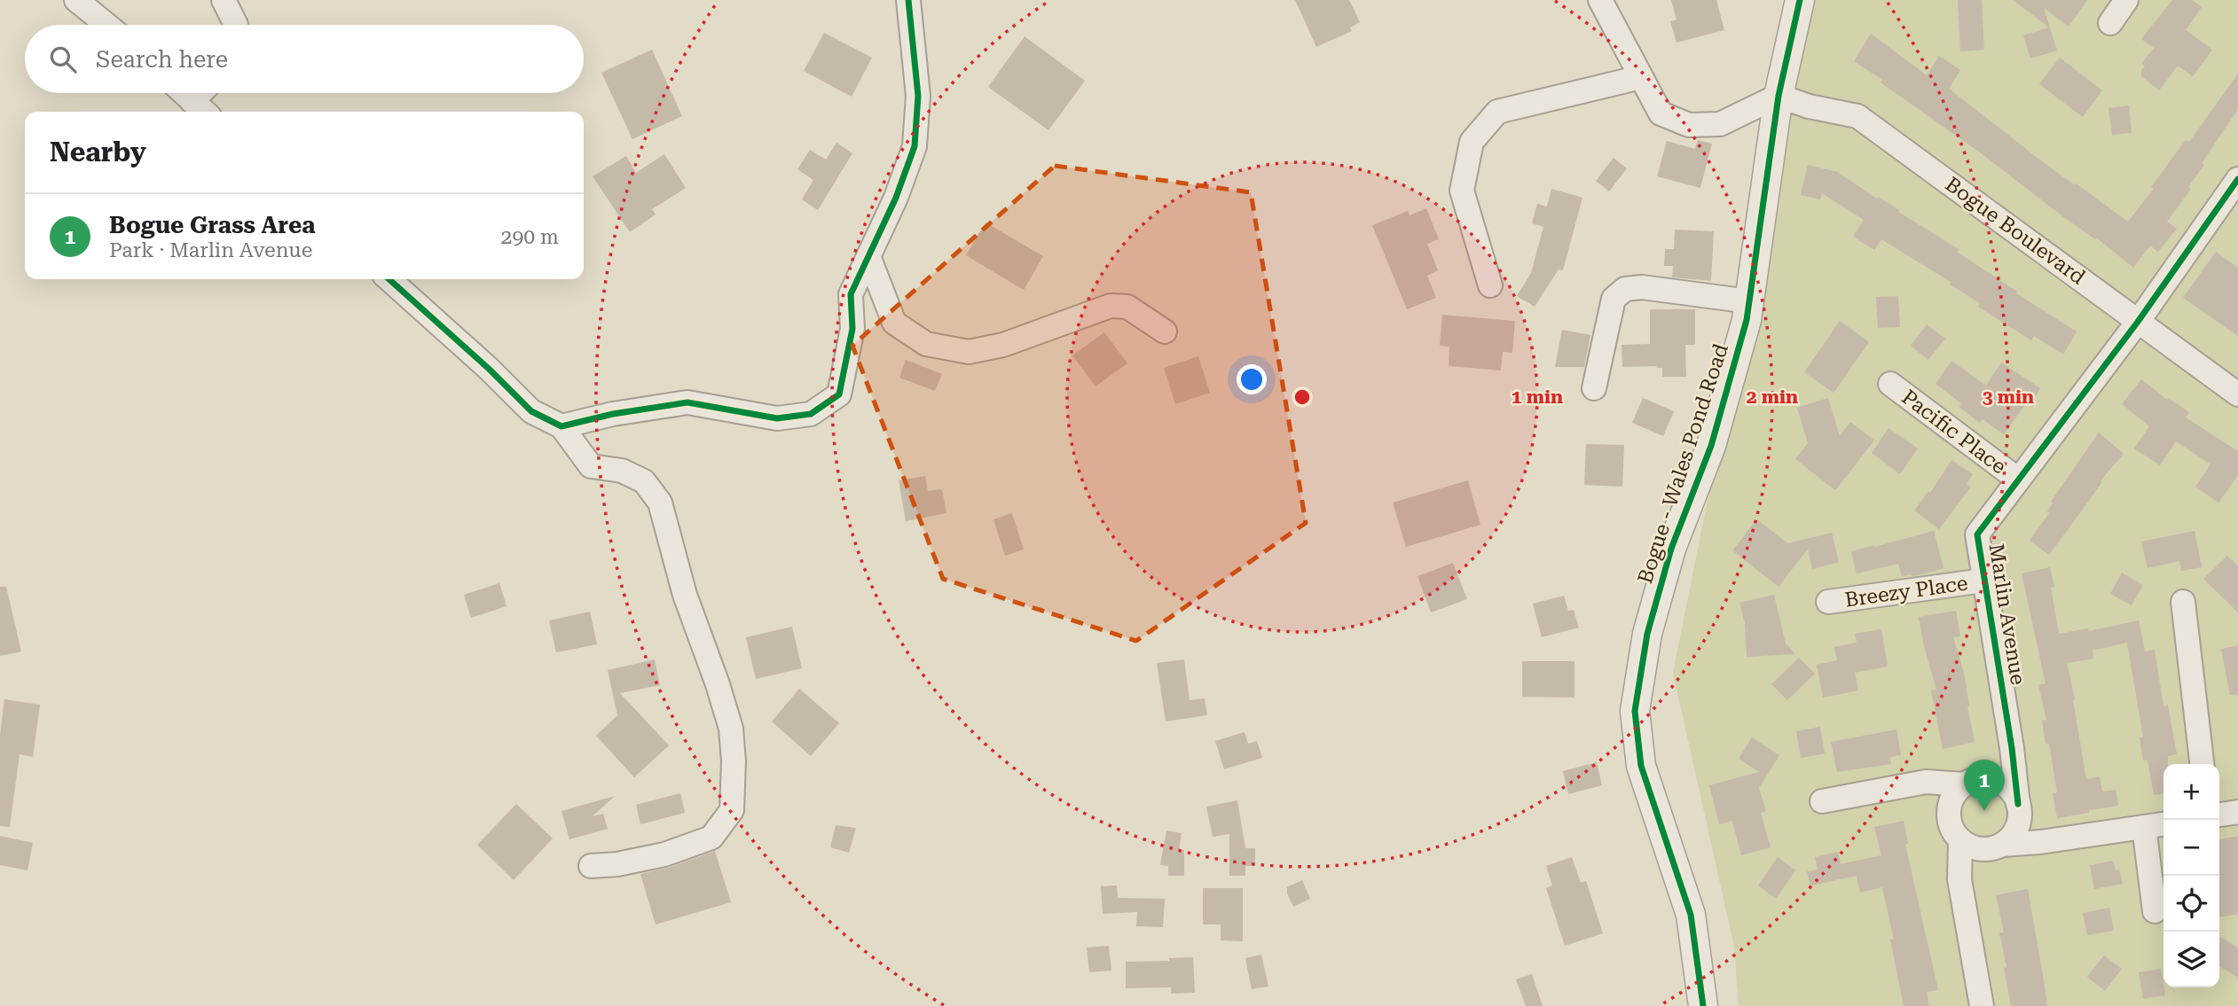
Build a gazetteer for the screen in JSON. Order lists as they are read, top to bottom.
{
  "streets": {
    "street": [
      "Bogue Boulevard",
      "Pacific Place",
      "Bogue - Wales Pond Road",
      "Breezy Place",
      "Marlin Avenue"
    ]
  },
  "crossings": [
    ["Bogue Boulevard", "Bogue - Wales Pond Road"],
    ["Bogue Boulevard", "Marlin Avenue"],
    ["Pacific Place", "Marlin Avenue"],
    ["Breezy Place", "Marlin Avenue"]
  ],
  "page": {
    "search": "Search here",
    "heading": "Nearby",
    "list": [
      {
        "mark": "1",
        "name": "Bogue Grass Area",
        "note": "Park · Marlin Avenue",
        "value": "290 m"
      }
    ],
    "pins": "1",
    "map_buttons": ["+", "−"]
  },
  "rings": ["1 min", "2 min", "3 min"]
}
